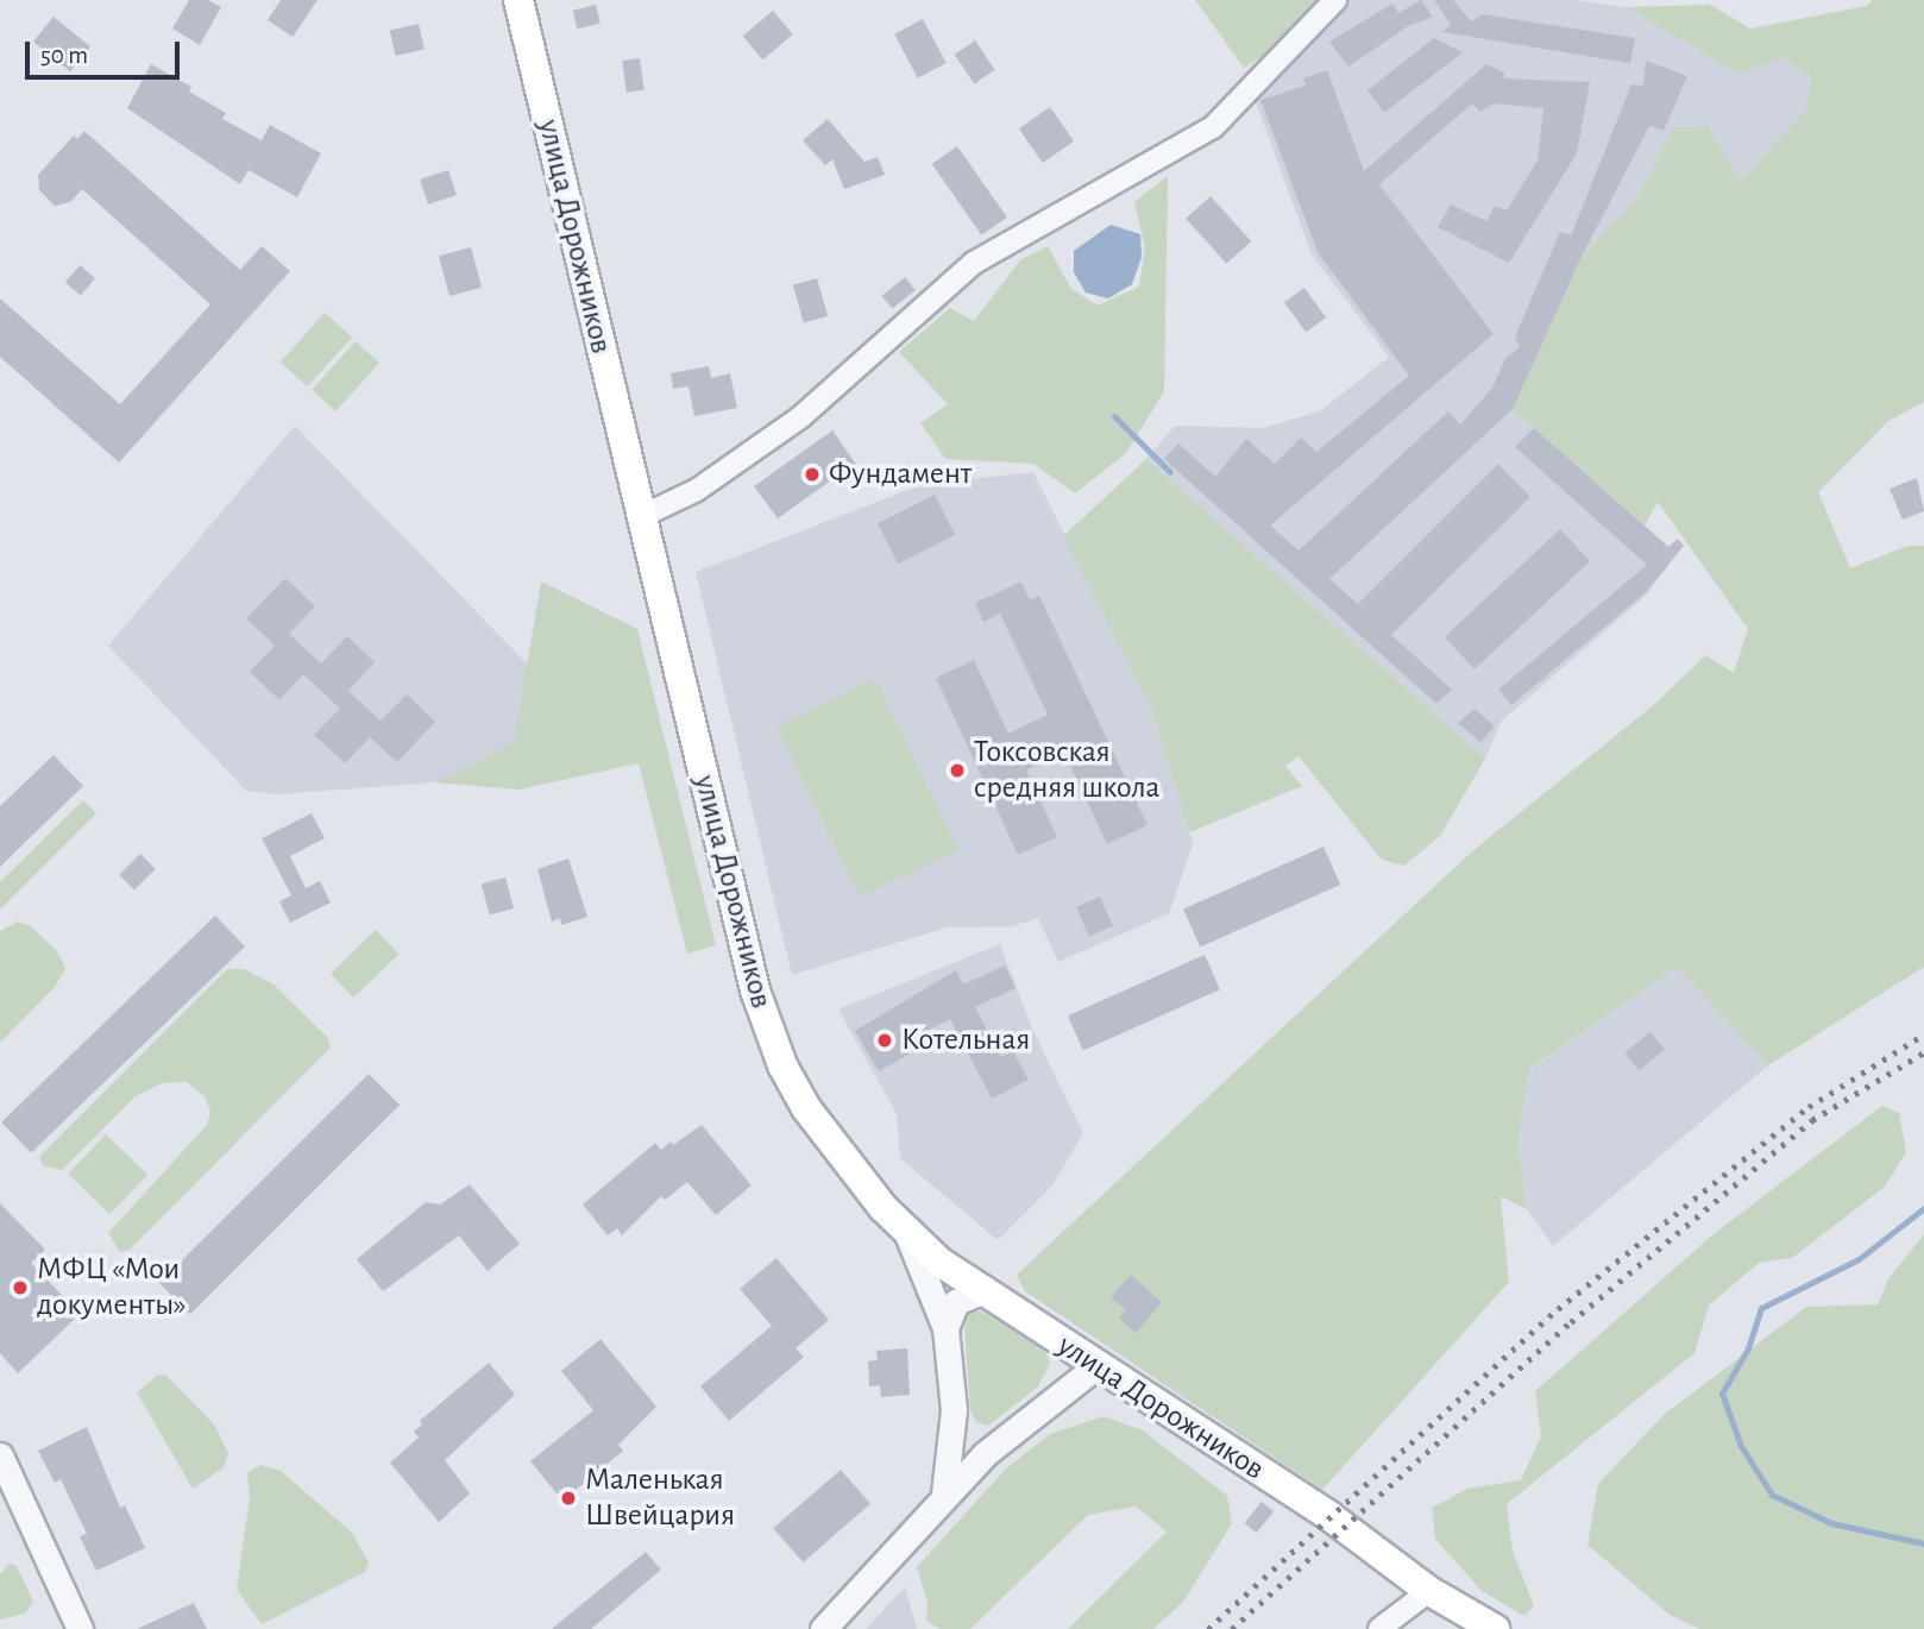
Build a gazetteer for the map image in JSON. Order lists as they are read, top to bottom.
{
  "streets": {
    "main road": ["улица Дорожников"]
  },
  "places": [
    "Фундамент",
    "Токсовская средняя школа",
    "Котельная",
    "МФЦ «Мои документы»",
    "Маленькая Швейцария"
  ],
  "scale_bar": "50 m"
}
